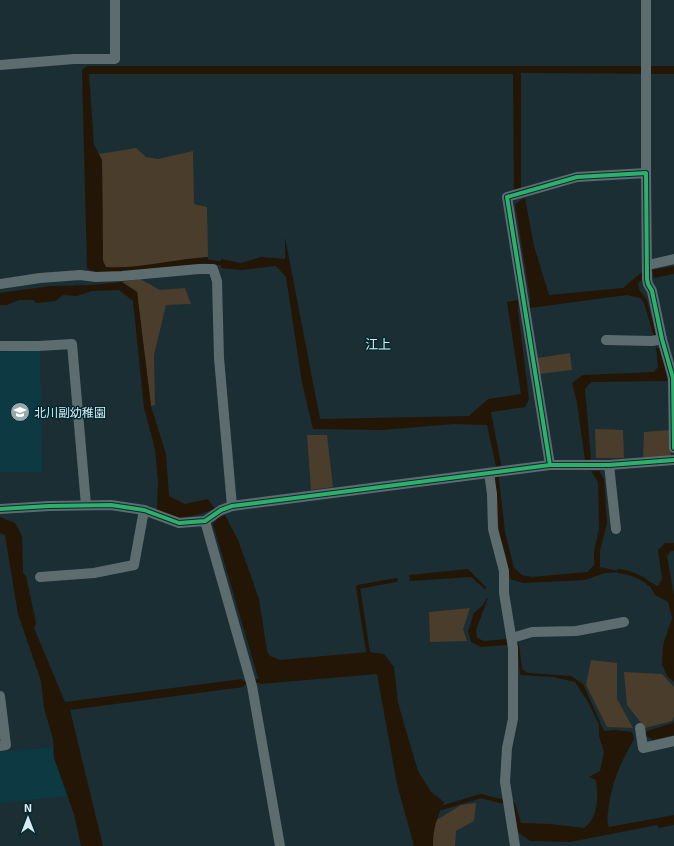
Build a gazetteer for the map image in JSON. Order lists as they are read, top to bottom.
{
  "districts": ["江上"],
  "places": {
    "school or university": ["北川副幼稚園"]
  },
  "north": "top"
}
